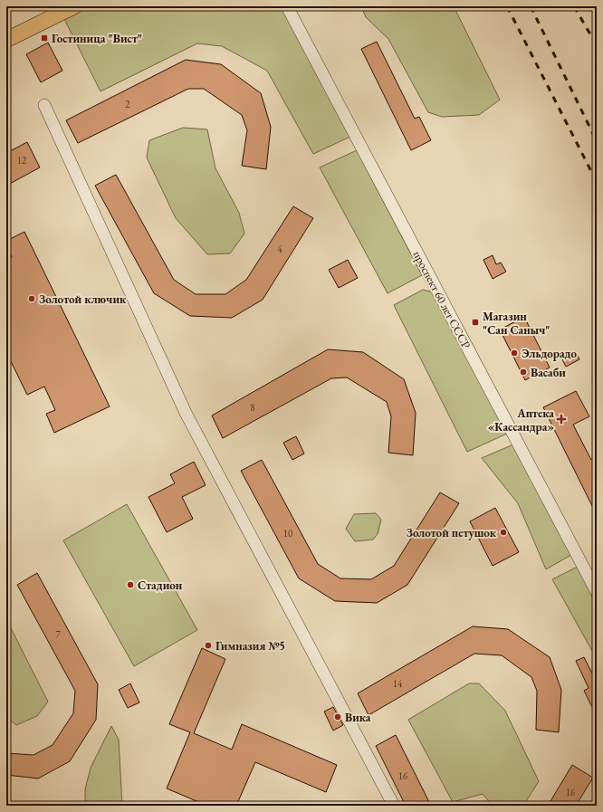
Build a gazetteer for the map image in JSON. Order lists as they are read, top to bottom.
{
  "streets": {
    "street": ["проспект 60 лет СССР"]
  },
  "places": {
    "transit": ["Гостиница \"Вист\"", "Магазин \"Сан Саныч\""],
    "other": [
      "Золотой ключик",
      "Эльдорадо",
      "Васаби",
      "Золотой петушок",
      "Стадион",
      "Гимназия №5",
      "Вика"
    ],
    "health": ["Аптека «Кассандра»"]
  },
  "house_numbers": [
    "2",
    "12",
    "4",
    "8",
    "10",
    "7",
    "14",
    "16",
    "16"
  ]
}
